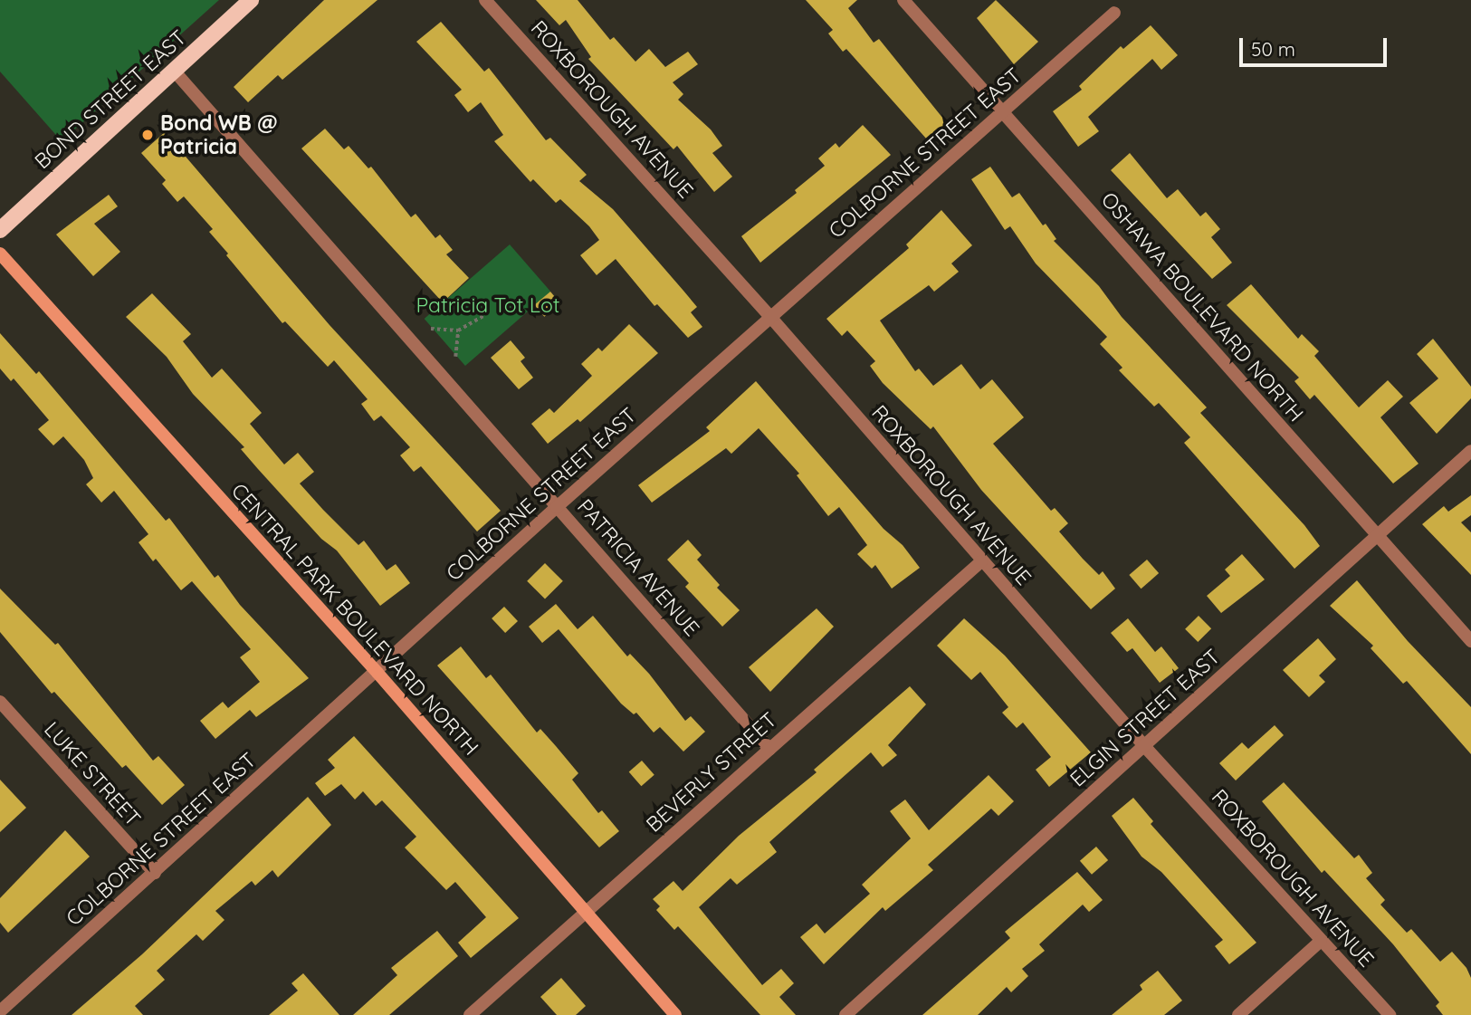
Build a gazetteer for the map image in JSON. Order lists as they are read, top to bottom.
{
  "streets": {
    "main road": ["BOND STREET EAST"],
    "street": [
      "ROXBOROUGH AVENUE",
      "COLBORNE STREET EAST",
      "OSHAWA BOULEVARD NORTH",
      "PATRICIA AVENUE",
      "CENTRAL PARK BOULEVARD NORTH",
      "ELGIN STREET EAST",
      "BEVERLY STREET",
      "LUKE STREET"
    ]
  },
  "crossings": [
    ["BOND STREET EAST", "PATRICIA AVENUE"],
    ["ROXBOROUGH AVENUE", "COLBORNE STREET EAST"],
    ["ROXBOROUGH AVENUE", "ELGIN STREET EAST"],
    ["ROXBOROUGH AVENUE", "BEVERLY STREET"],
    ["COLBORNE STREET EAST", "OSHAWA BOULEVARD NORTH"],
    ["COLBORNE STREET EAST", "PATRICIA AVENUE"],
    ["COLBORNE STREET EAST", "CENTRAL PARK BOULEVARD NORTH"],
    ["COLBORNE STREET EAST", "LUKE STREET"],
    ["OSHAWA BOULEVARD NORTH", "ELGIN STREET EAST"],
    ["PATRICIA AVENUE", "BEVERLY STREET"],
    ["CENTRAL PARK BOULEVARD NORTH", "BEVERLY STREET"]
  ],
  "parks": ["Patricia Tot Lot"],
  "places": ["Bond WB @ Patricia"],
  "scale_bar": "50 m"
}
